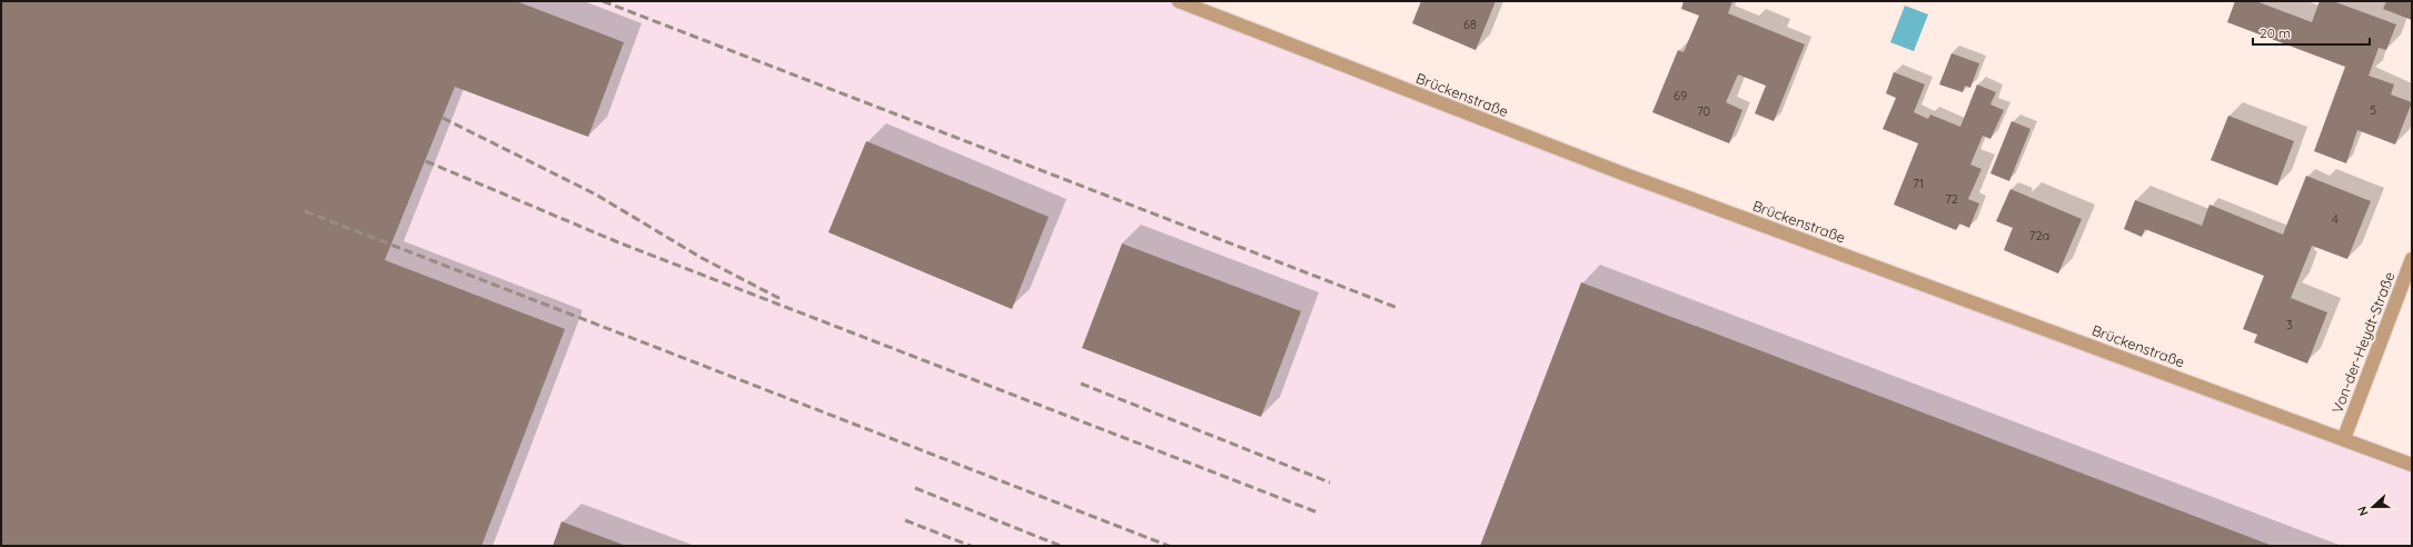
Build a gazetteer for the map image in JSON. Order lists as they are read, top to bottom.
{
  "streets": {
    "street": ["Brückenstraße", "Von-der-Heydt-Straße"]
  },
  "crossings": [
    ["Brückenstraße", "Von-der-Heydt-Straße"]
  ],
  "house_numbers": [
    "68",
    "69",
    "5",
    "70",
    "71",
    "72",
    "4",
    "72a",
    "3"
  ],
  "scale_bar": "20 m",
  "north": "left"
}
